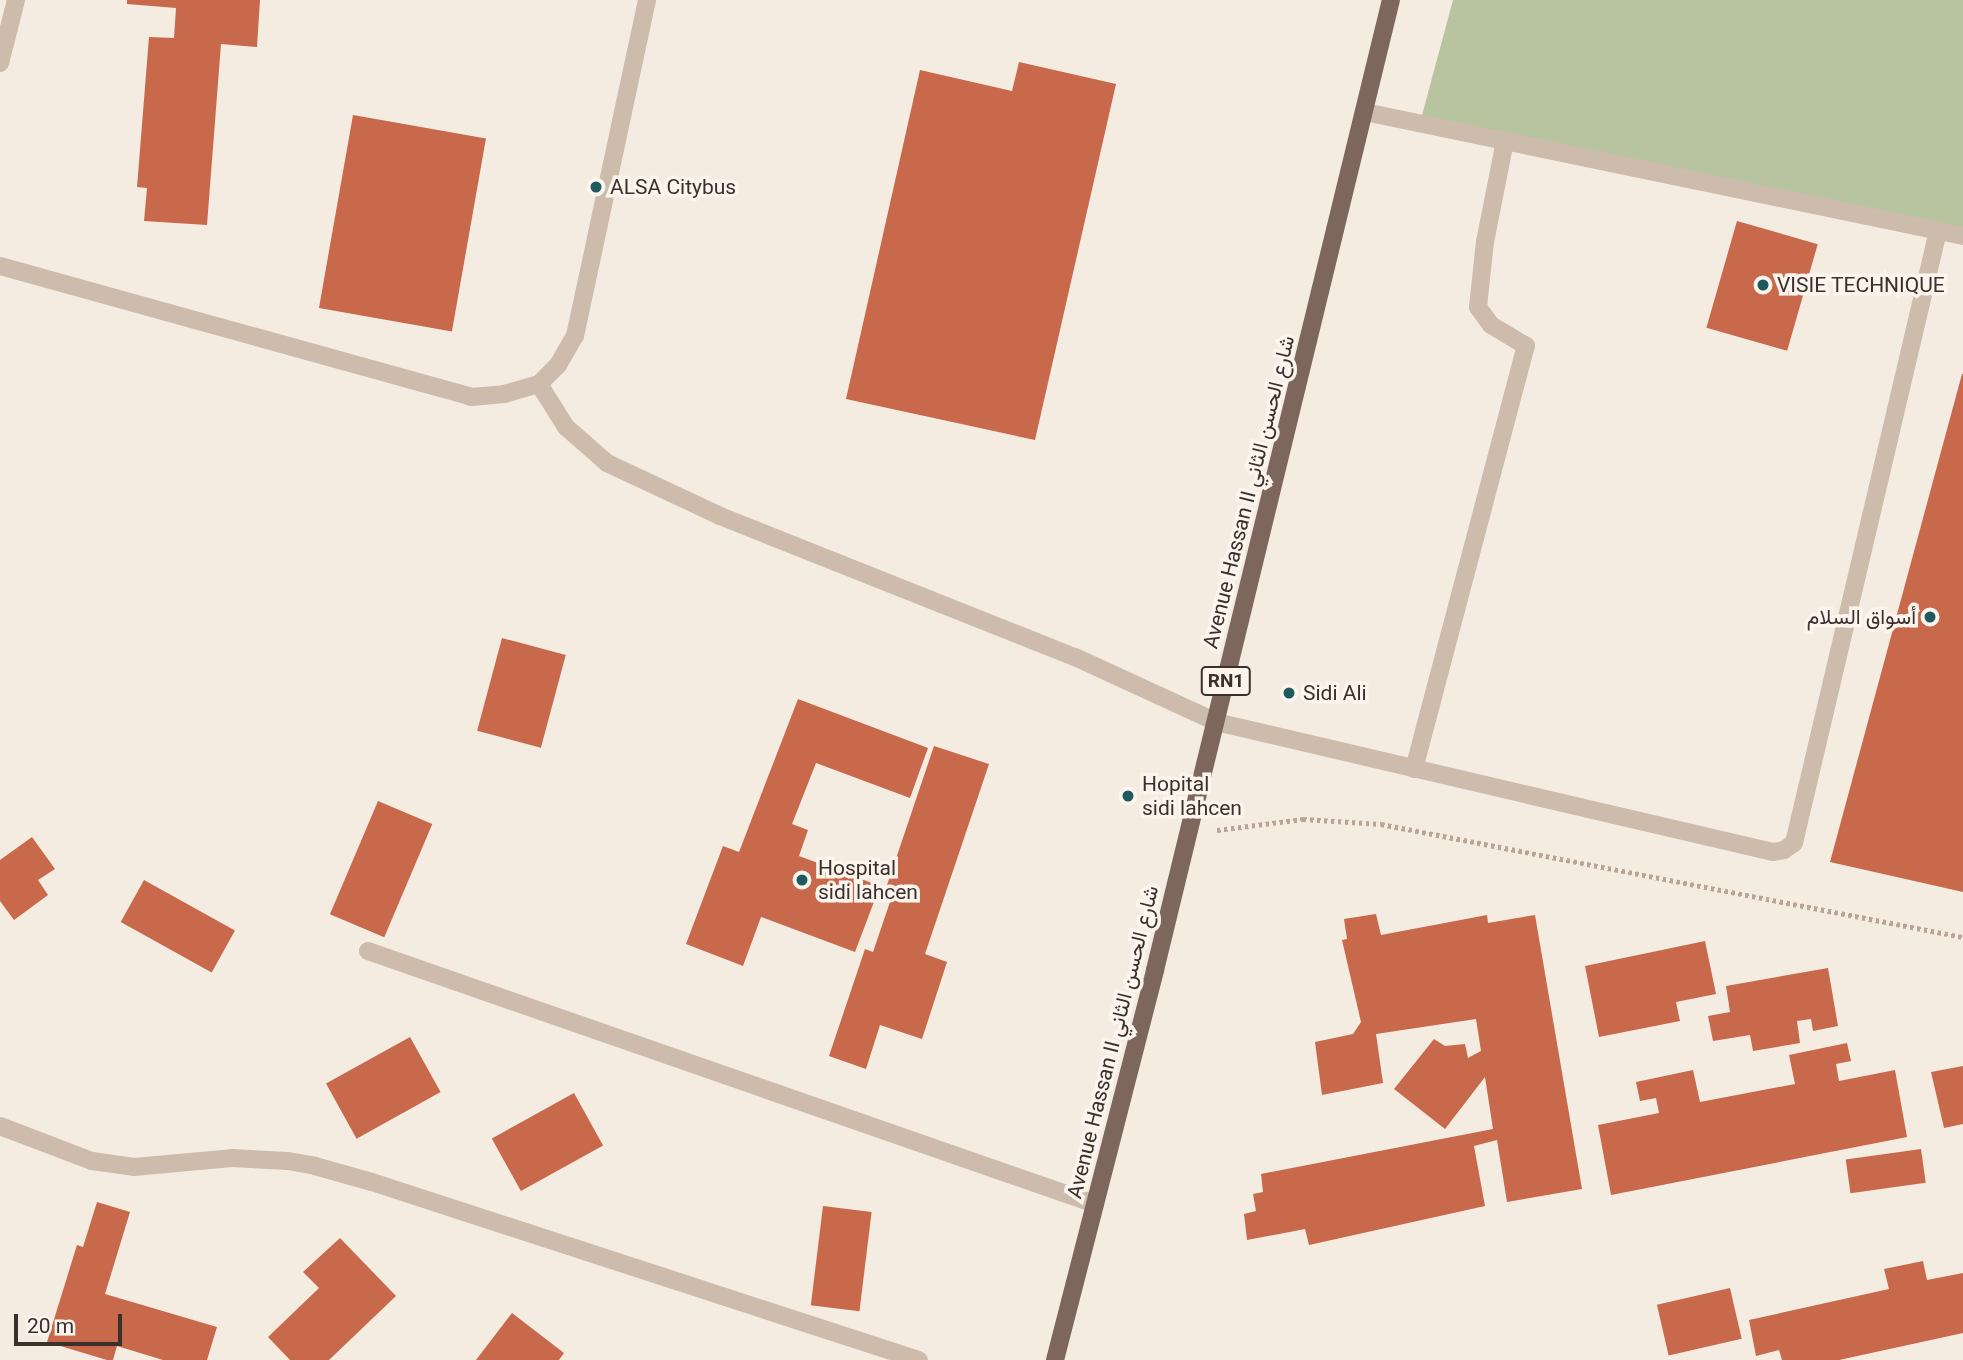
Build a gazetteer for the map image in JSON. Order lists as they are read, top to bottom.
{
  "streets": {
    "main road": ["Avenue Hassan II شارع الحسن الثاني", "RN1"]
  },
  "places": [
    "ALSA Citybus",
    "VISIE TECHNIQUE",
    "أسواق السلام",
    "Sidi Ali",
    "Hopital sidi lahcen",
    "Hospital sidi lahcen"
  ],
  "scale_bar": "20 m"
}
